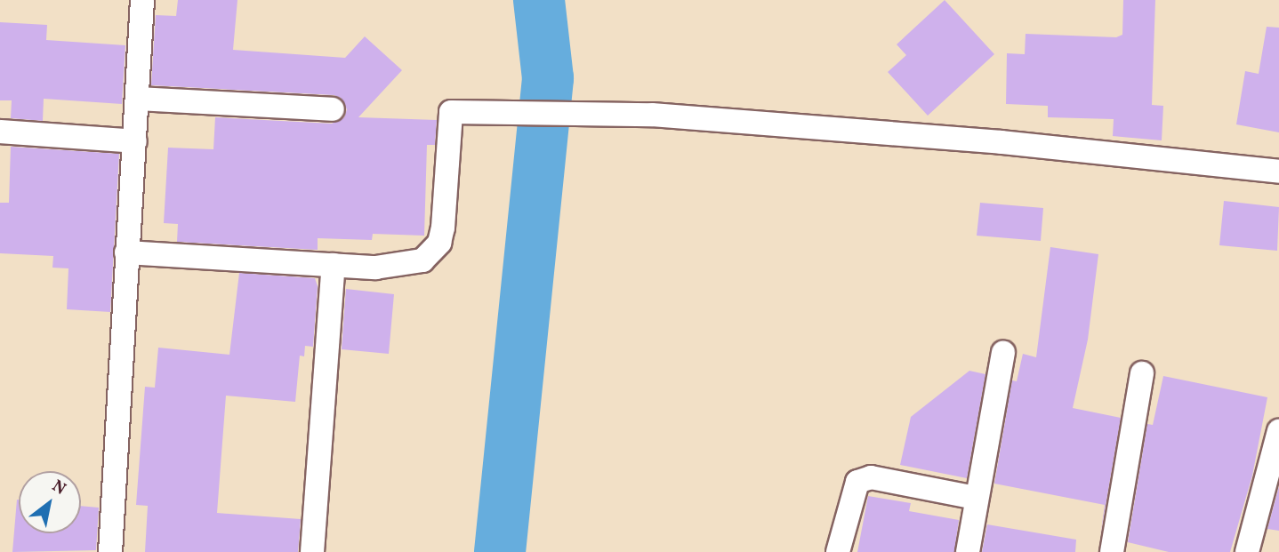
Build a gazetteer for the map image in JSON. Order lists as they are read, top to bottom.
{
  "north": "top right"
}
